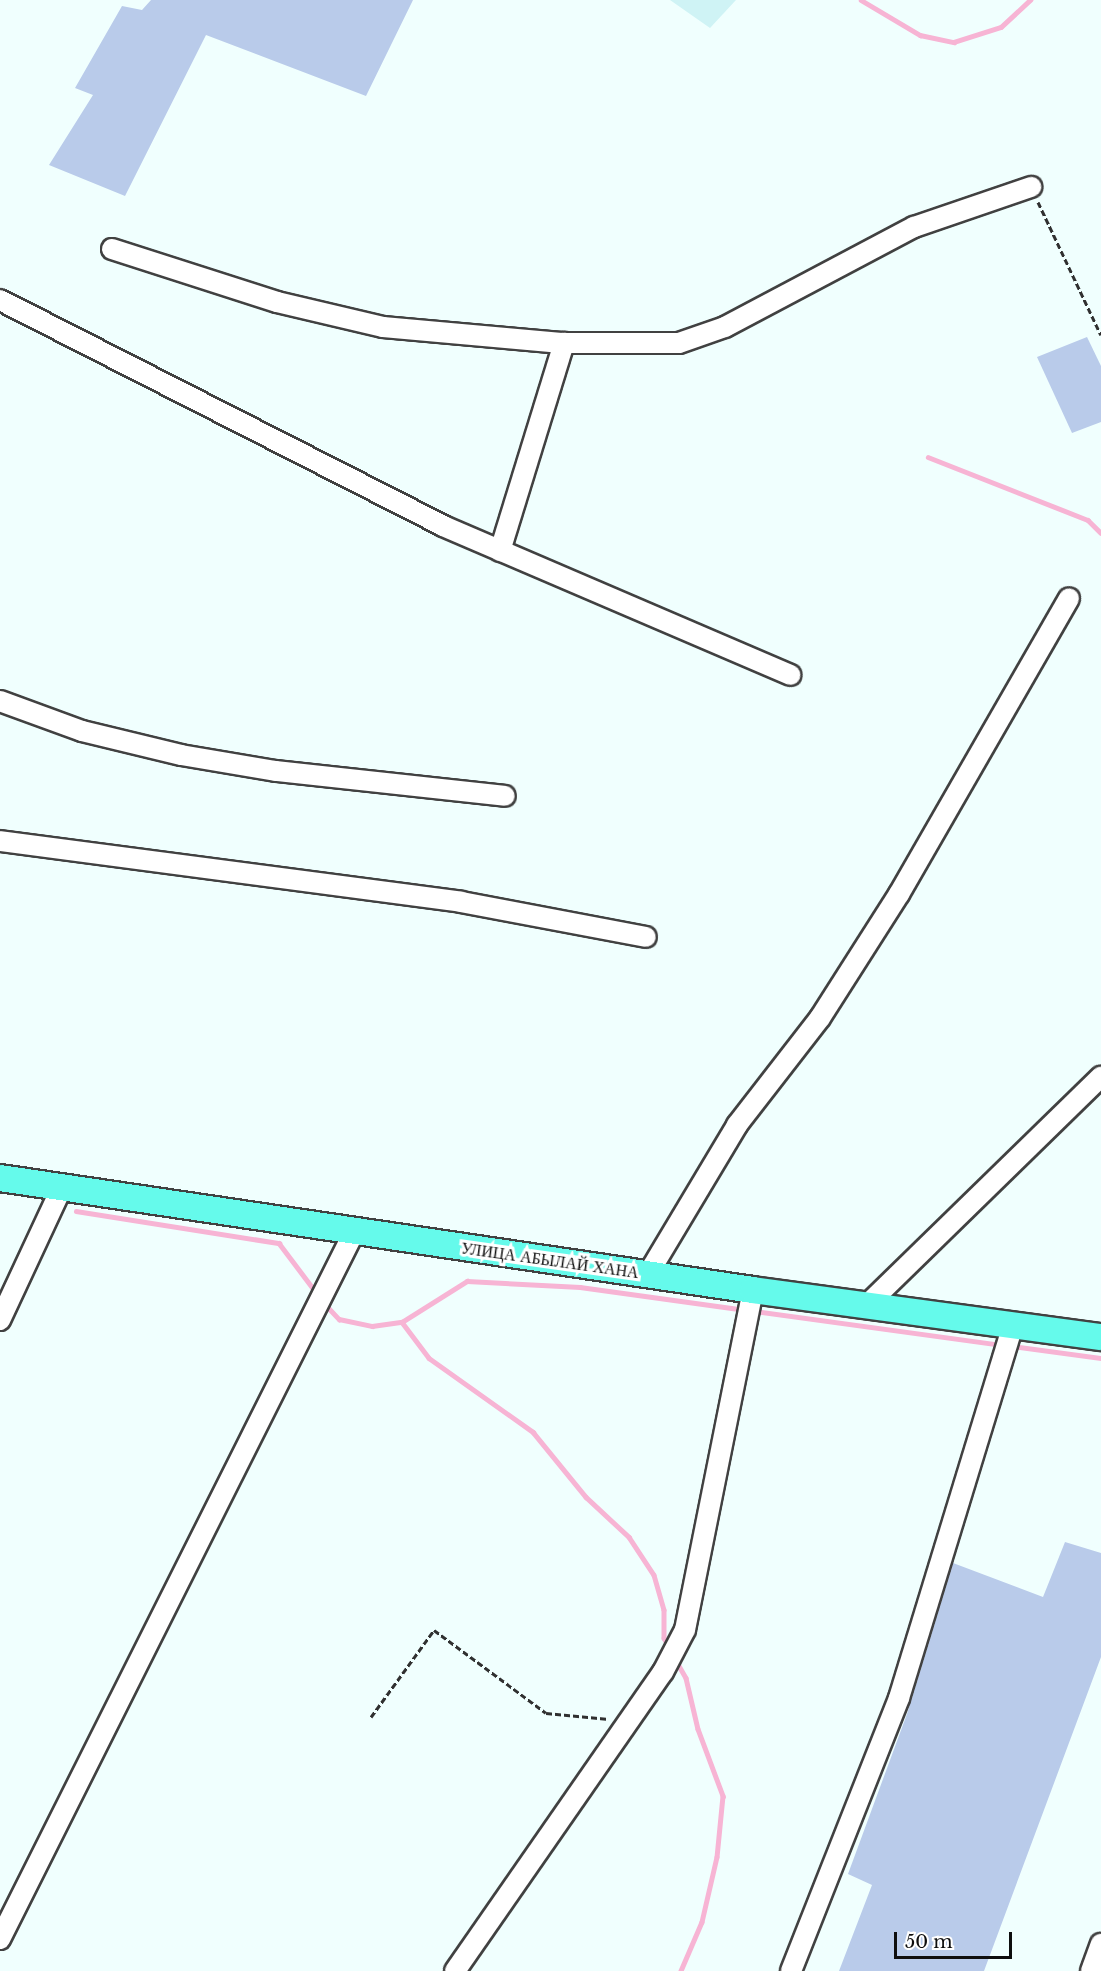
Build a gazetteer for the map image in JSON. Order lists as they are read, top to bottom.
{
  "streets": {
    "main road": ["УЛИЦА АБЫЛАЙ ХАНА"]
  },
  "scale_bar": "50 m"
}
